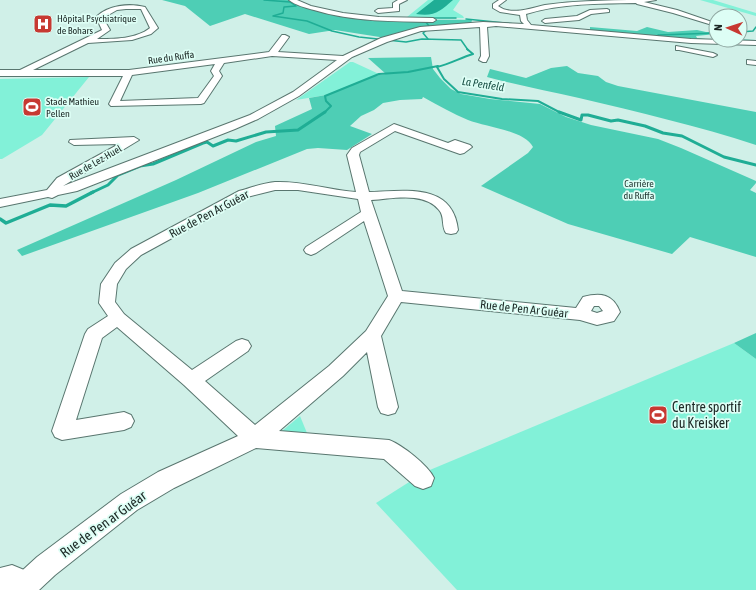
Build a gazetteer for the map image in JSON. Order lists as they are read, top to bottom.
{
  "streets": {
    "street": [
      "Rue du Ruffa",
      "Rue de Lez-Huel",
      "Rue de Pen Ar Guéar",
      "Rue de Pen ar Guéar"
    ]
  },
  "crossings": [
    ["Rue de Pen Ar Guéar", "Rue de Pen ar Guéar"]
  ],
  "water": ["La Penfeld"],
  "parks": ["Carrière du Ruffa"],
  "places": {
    "hospital": ["Hôpital Psychiatrique de Bohars"],
    "sports": ["Stade Mathieu Pellen", "Centre sportif du Kreisker"]
  },
  "north": "left"
}
